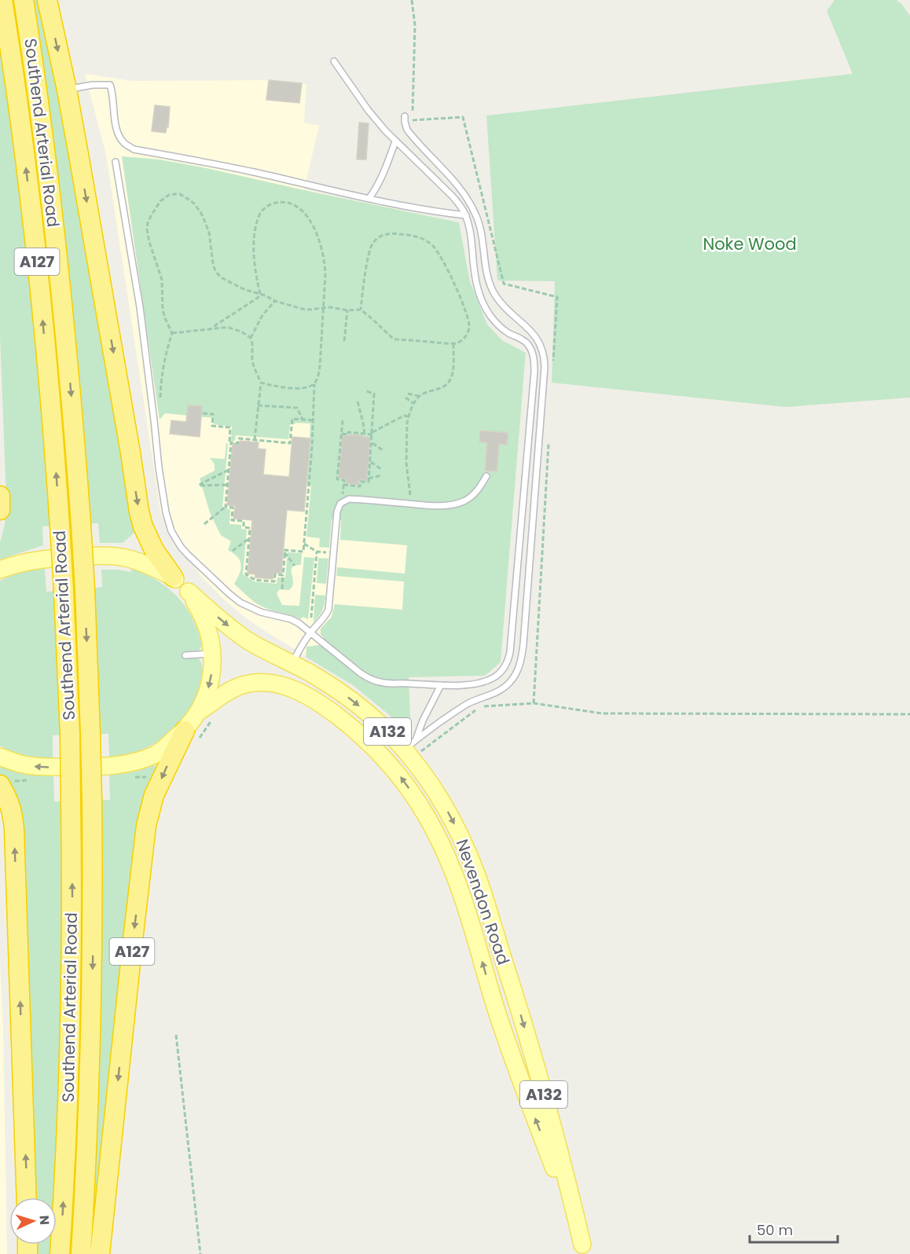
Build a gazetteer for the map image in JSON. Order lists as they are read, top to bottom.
{
  "streets": {
    "highway": ["Southend Arterial Road", "A127"],
    "main road": ["A132", "Nevendon Road"]
  },
  "crossings": [
    ["A127", "A132"],
    ["A132", "Nevendon Road"]
  ],
  "parks": ["Noke Wood"],
  "scale_bar": "50 m",
  "north": "right"
}
